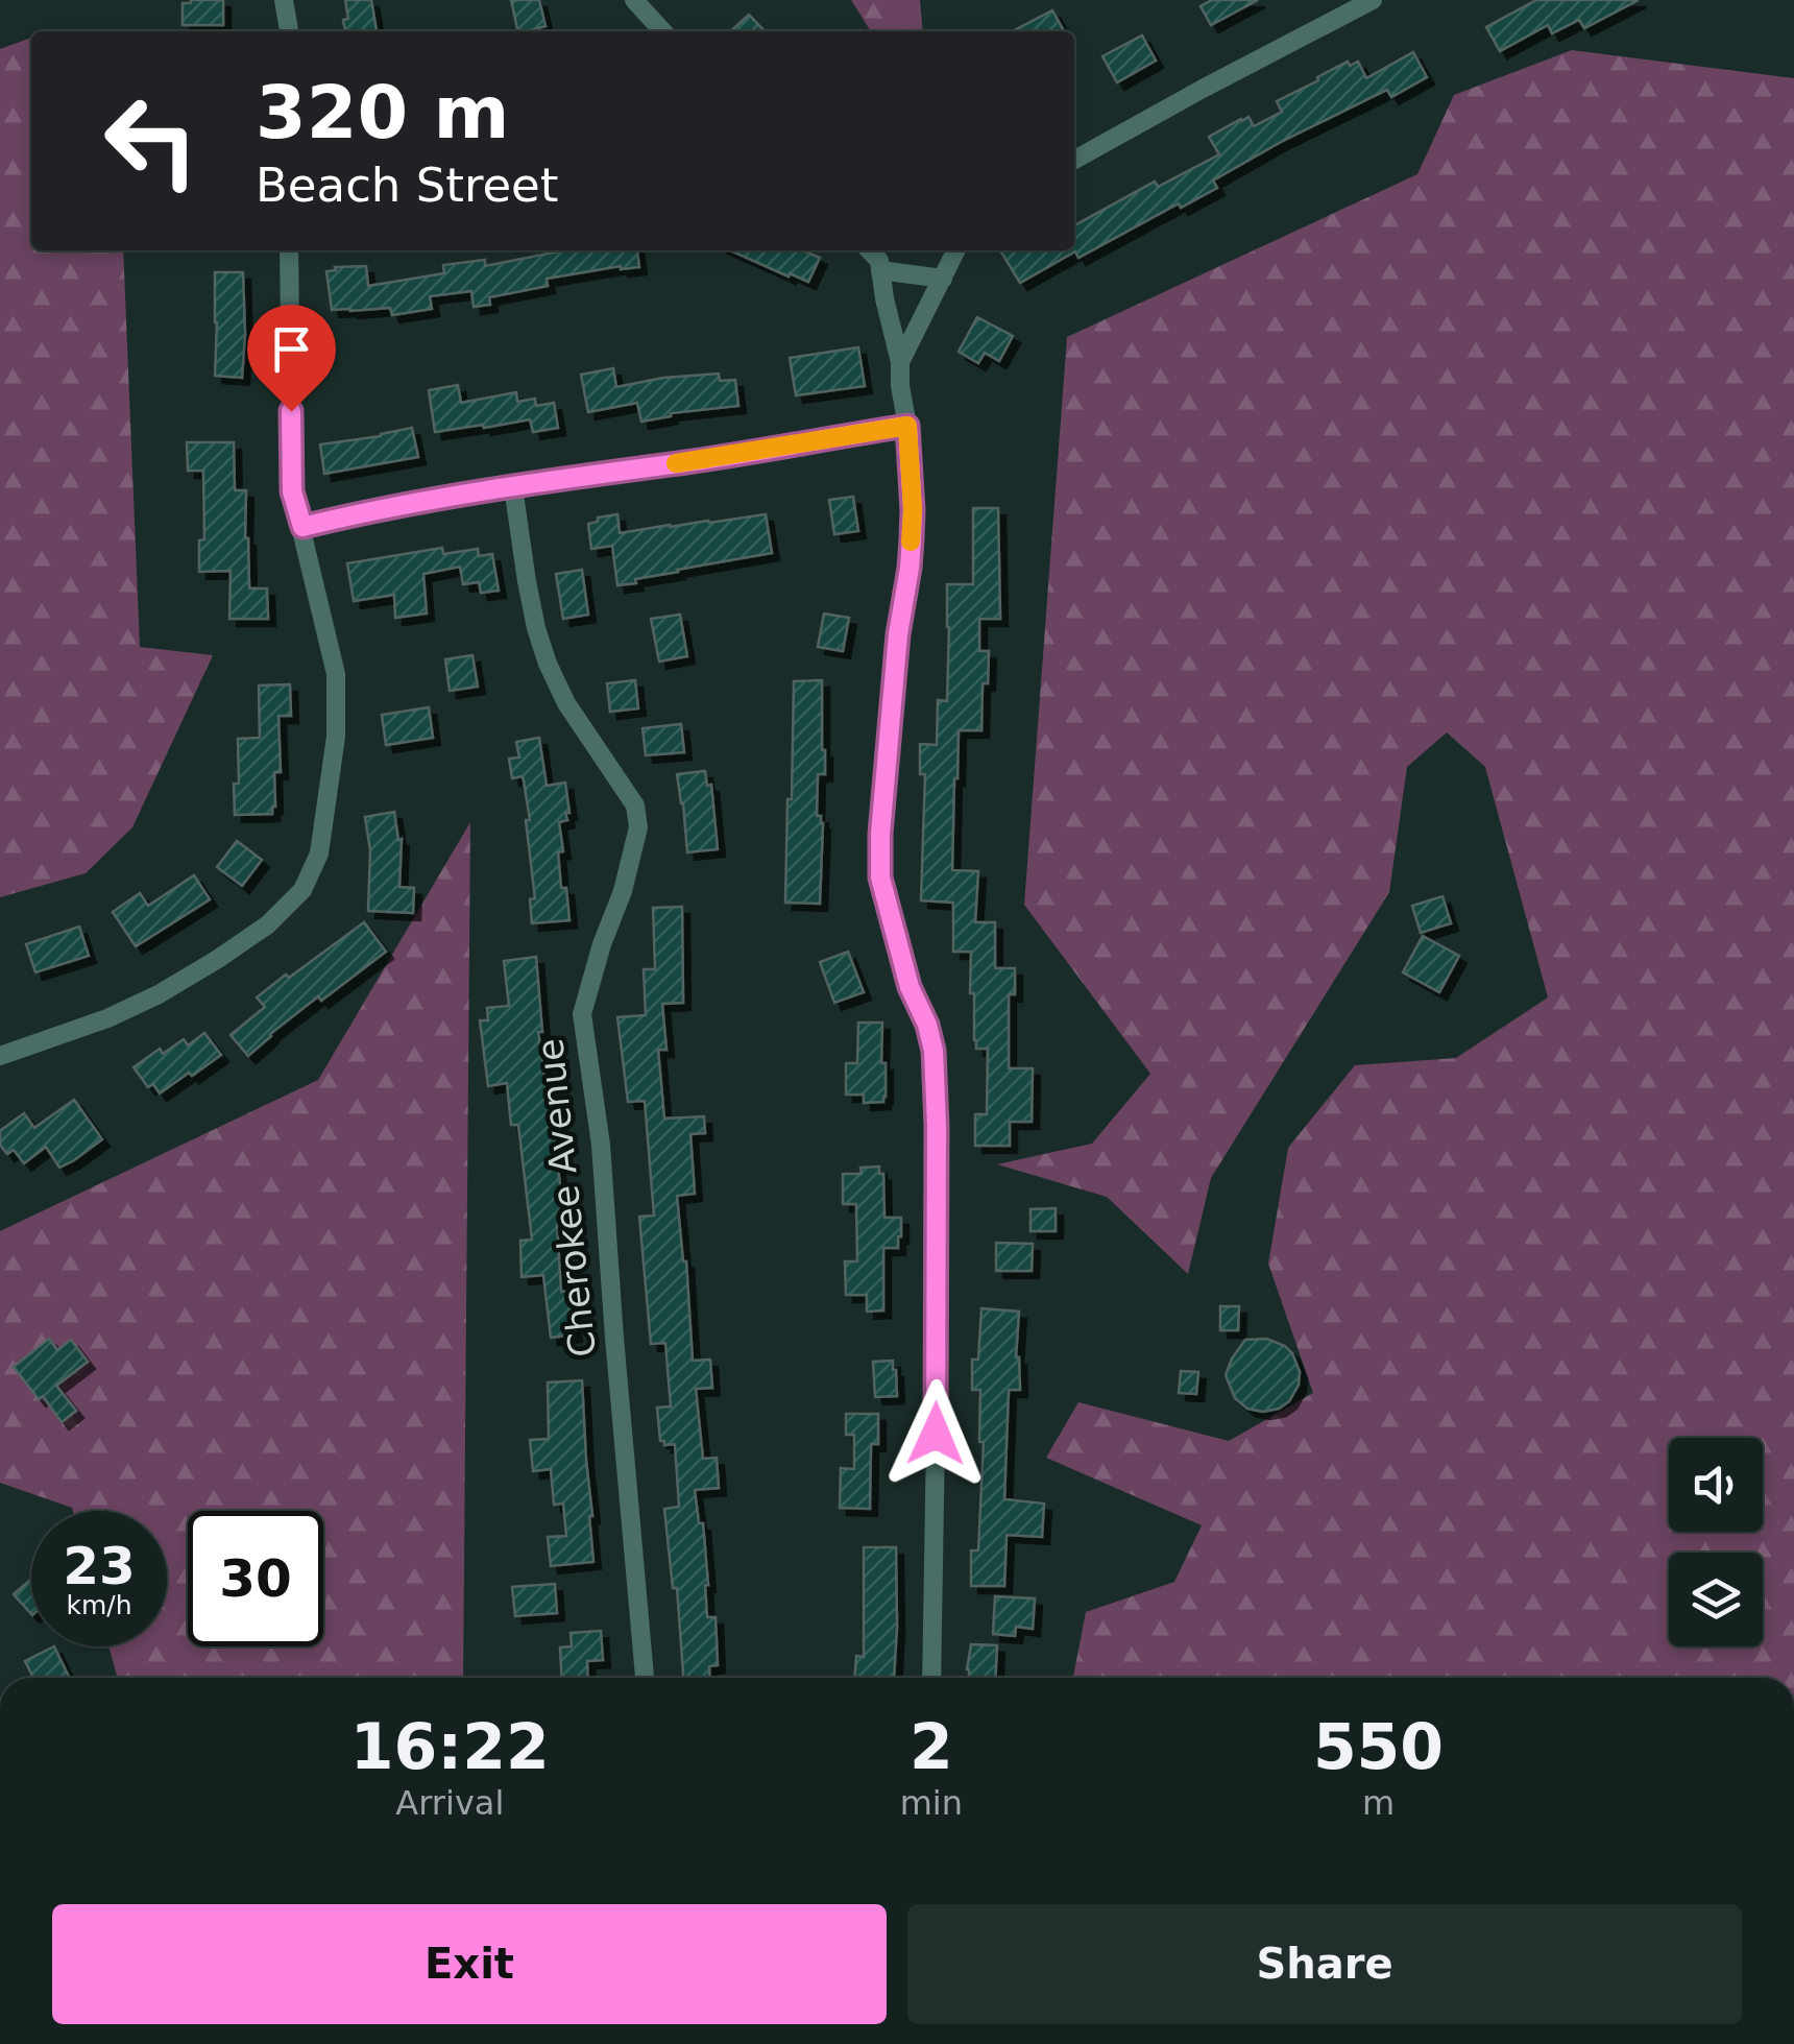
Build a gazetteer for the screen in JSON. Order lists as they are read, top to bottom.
{
  "streets": {
    "street": ["Cherokee Avenue"]
  },
  "page": {
    "turn": ["320 m", "Beach Street"],
    "speed": "23 km/h",
    "limit": "30",
    "eta": [
      "16:22",
      "Arrival",
      "2",
      "min",
      "550",
      "m"
    ],
    "buttons": ["Exit", "Share"]
  }
}
